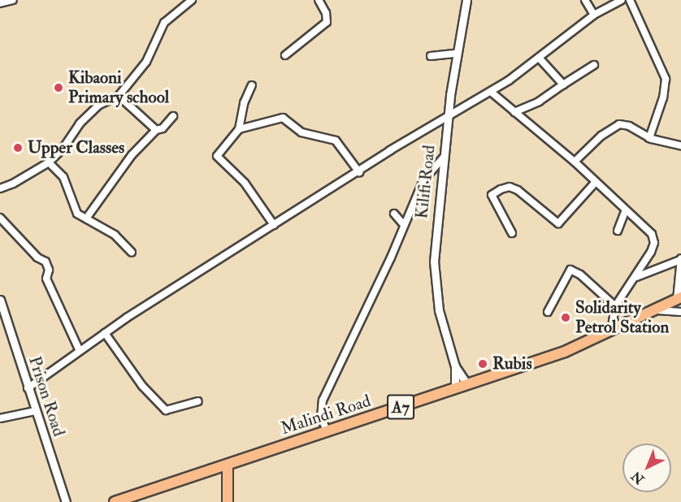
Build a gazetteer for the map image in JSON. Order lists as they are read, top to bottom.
{
  "streets": {
    "main road": ["A7", "Malindi Road"],
    "street": ["Kilifi Road", "Prison Road"]
  },
  "crossings": [
    ["Kilifi Road", "Malindi Road"]
  ],
  "places": [
    "Kibaoni Primary school",
    "Upper Classes",
    "Solidarity Petrol Station",
    "Rubis"
  ],
  "north": "bottom left"
}
